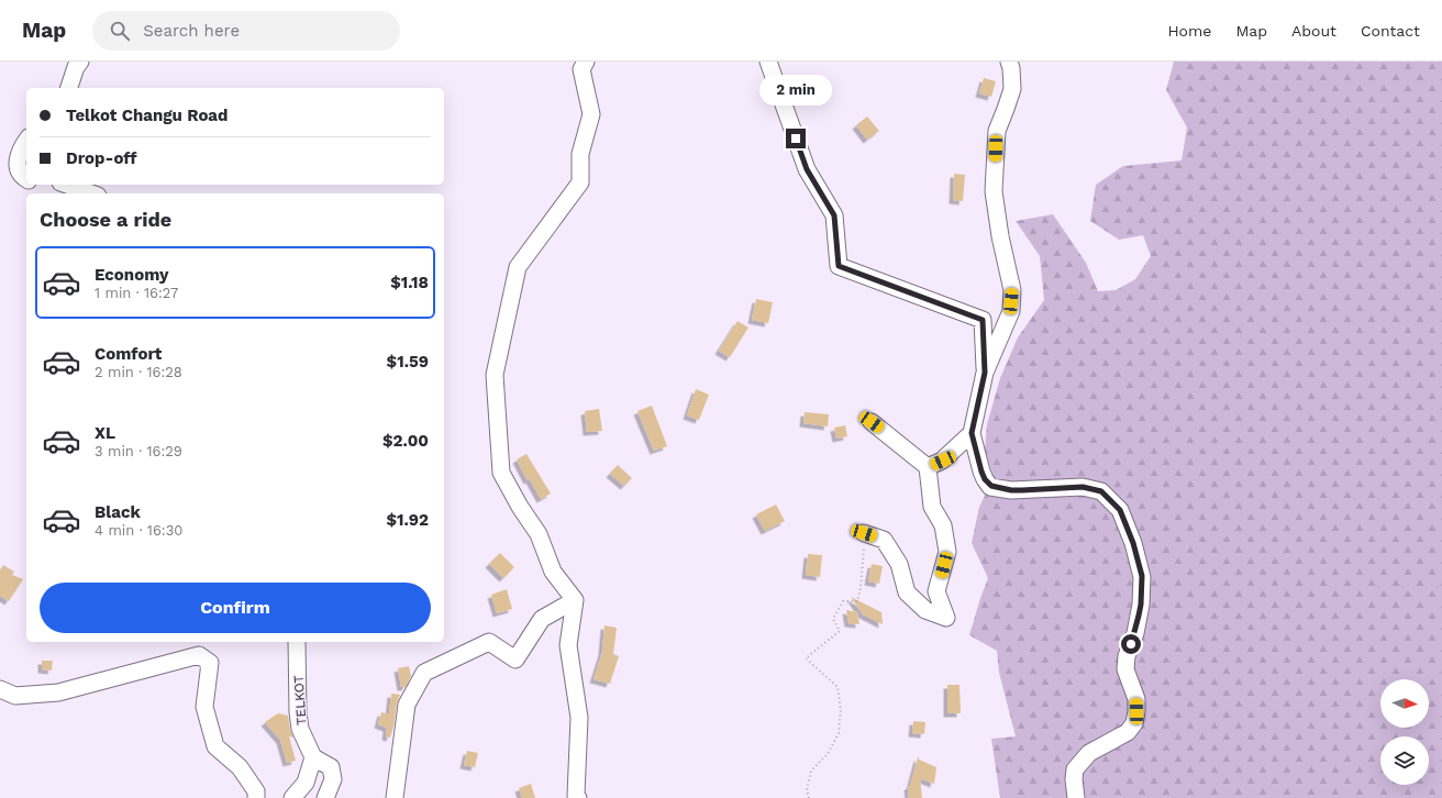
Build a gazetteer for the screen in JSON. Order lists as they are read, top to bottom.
{
  "streets": {
    "street": ["TELKOT"]
  },
  "north": "right",
  "page": {
    "header": "Map",
    "search": "Search here",
    "nav": [
      "Home",
      "Map",
      "About",
      "Contact"
    ],
    "bubble": "2 min",
    "banner": ["Telkot Changu Road", "Drop-off"],
    "heading": "Choose a ride",
    "list": [
      {
        "name": "Economy",
        "note": "1 min · 16:27",
        "value": "$1.18"
      },
      {
        "name": "Comfort",
        "note": "2 min · 16:28",
        "value": "$1.59"
      },
      {
        "name": "XL",
        "note": "3 min · 16:29",
        "value": "$2.00"
      },
      {
        "name": "Black",
        "note": "4 min · 16:30",
        "value": "$1.92"
      }
    ],
    "buttons": "Confirm"
  }
}
